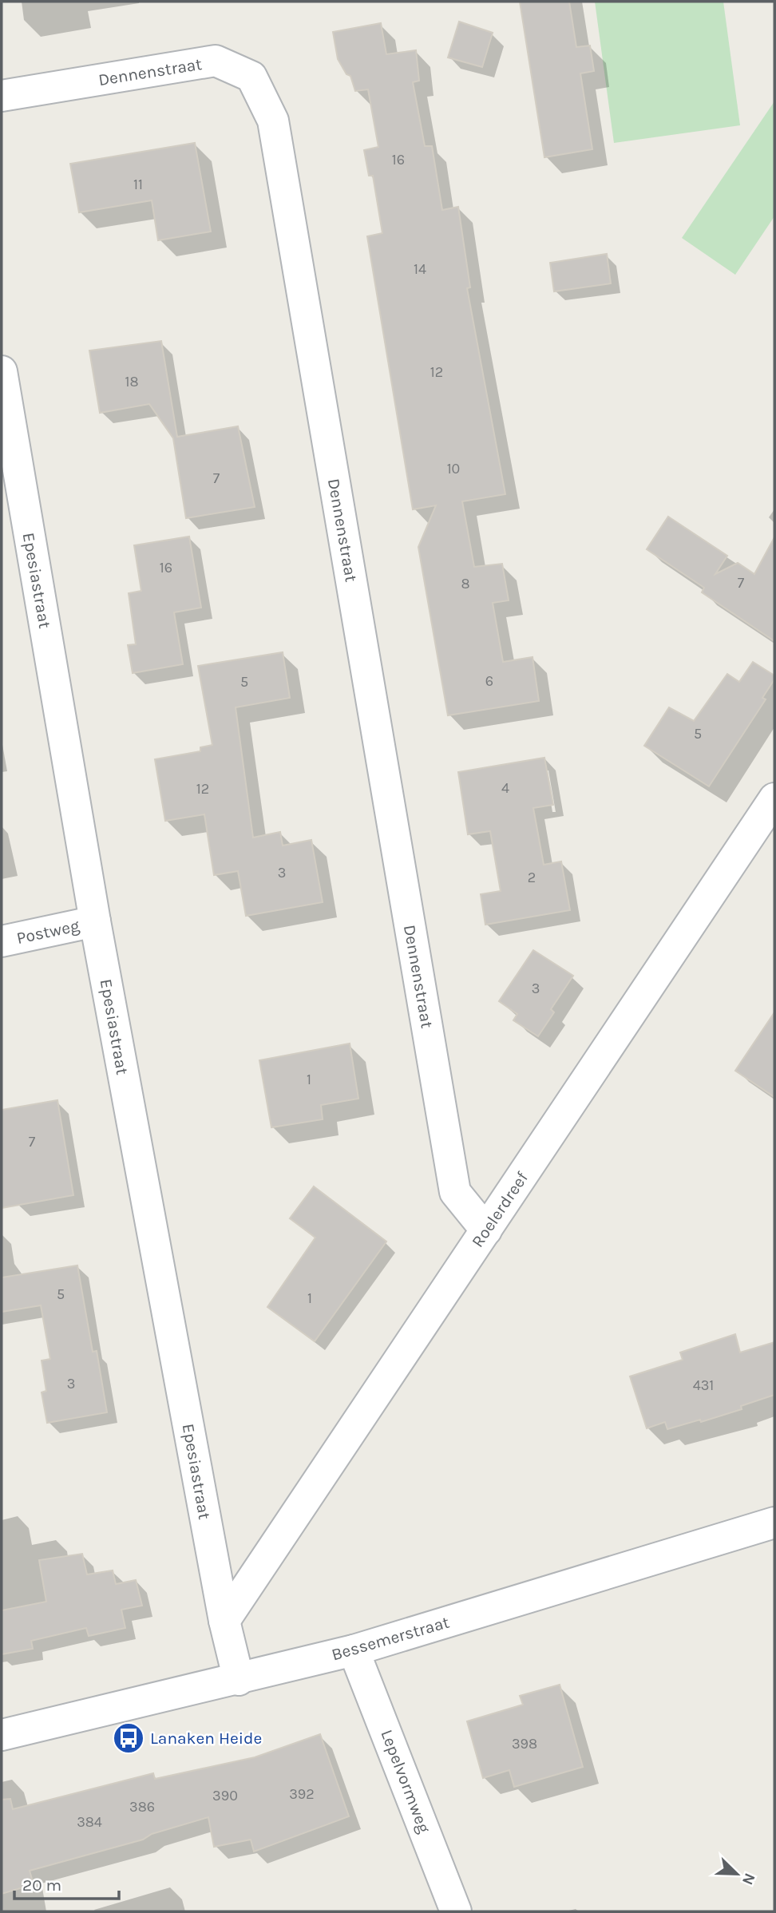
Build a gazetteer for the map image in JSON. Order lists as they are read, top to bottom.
{
  "streets": {
    "street": [
      "Dennenstraat",
      "Epesiastraat",
      "Postweg",
      "Roelerdreef",
      "Bessemerstraat",
      "Lepelvormweg"
    ]
  },
  "crossings": [
    ["Dennenstraat", "Roelerdreef"],
    ["Epesiastraat", "Postweg"],
    ["Epesiastraat", "Roelerdreef"],
    ["Epesiastraat", "Bessemerstraat"],
    ["Bessemerstraat", "Lepelvormweg"]
  ],
  "places": {
    "bus stop": ["Lanaken Heide"]
  },
  "house_numbers": [
    "16",
    "11",
    "14",
    "12",
    "18",
    "10",
    "7",
    "16",
    "7",
    "8",
    "6",
    "5",
    "5",
    "4",
    "12",
    "3",
    "2",
    "3",
    "1",
    "7",
    "5",
    "1",
    "3",
    "431",
    "398",
    "392",
    "390",
    "386",
    "384"
  ],
  "scale_bar": "20 m",
  "north": "bottom right"
}
